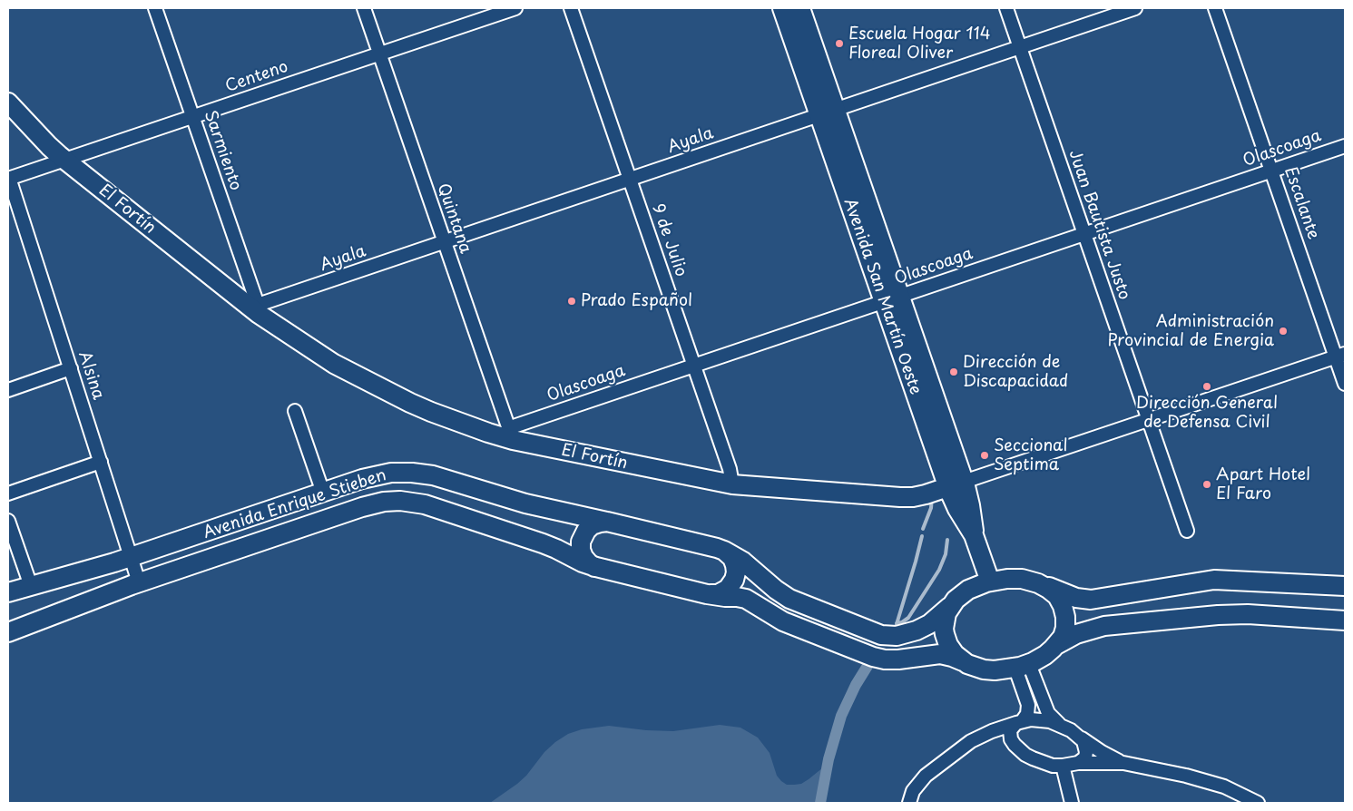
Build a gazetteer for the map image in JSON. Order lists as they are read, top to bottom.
{
  "streets": {
    "main road": ["El Fortín", "Avenida San Martín Oeste", "Avenida Enrique Stieben"],
    "street": [
      "Centeno",
      "Ayala",
      "Olascoaga",
      "Sarmiento",
      "Escalante",
      "Quintana",
      "Juan Bautista Justo",
      "9 de Julio",
      "Alsina"
    ]
  },
  "crossings": [
    ["Centeno", "Sarmiento"],
    ["Centeno", "El Fortín"],
    ["Centeno", "Quintana"],
    ["Centeno", "Alsina"],
    ["Ayala", "Sarmiento"],
    ["Ayala", "El Fortín"],
    ["Ayala", "Quintana"],
    ["Ayala", "Juan Bautista Justo"],
    ["Ayala", "9 de Julio"],
    ["Ayala", "Avenida San Martín Oeste"],
    ["Olascoaga", "Escalante"],
    ["Olascoaga", "El Fortín"],
    ["Olascoaga", "Quintana"],
    ["Olascoaga", "Juan Bautista Justo"],
    ["Olascoaga", "9 de Julio"],
    ["Olascoaga", "Avenida San Martín Oeste"],
    ["Sarmiento", "El Fortín"],
    ["El Fortín", "Quintana"],
    ["El Fortín", "9 de Julio"],
    ["El Fortín", "Avenida San Martín Oeste"],
    ["Avenida San Martín Oeste", "Avenida Enrique Stieben"],
    ["Alsina", "Avenida Enrique Stieben"]
  ],
  "places": [
    "Escuela Hogar 114 Floreal Oliver",
    "Prado Español",
    "Administración Provincial de Energia",
    "Dirección de Discapacidad",
    "Dirección General de Defensa Civil",
    "Seccional Septima",
    "Apart Hotel El Faro"
  ]
}
